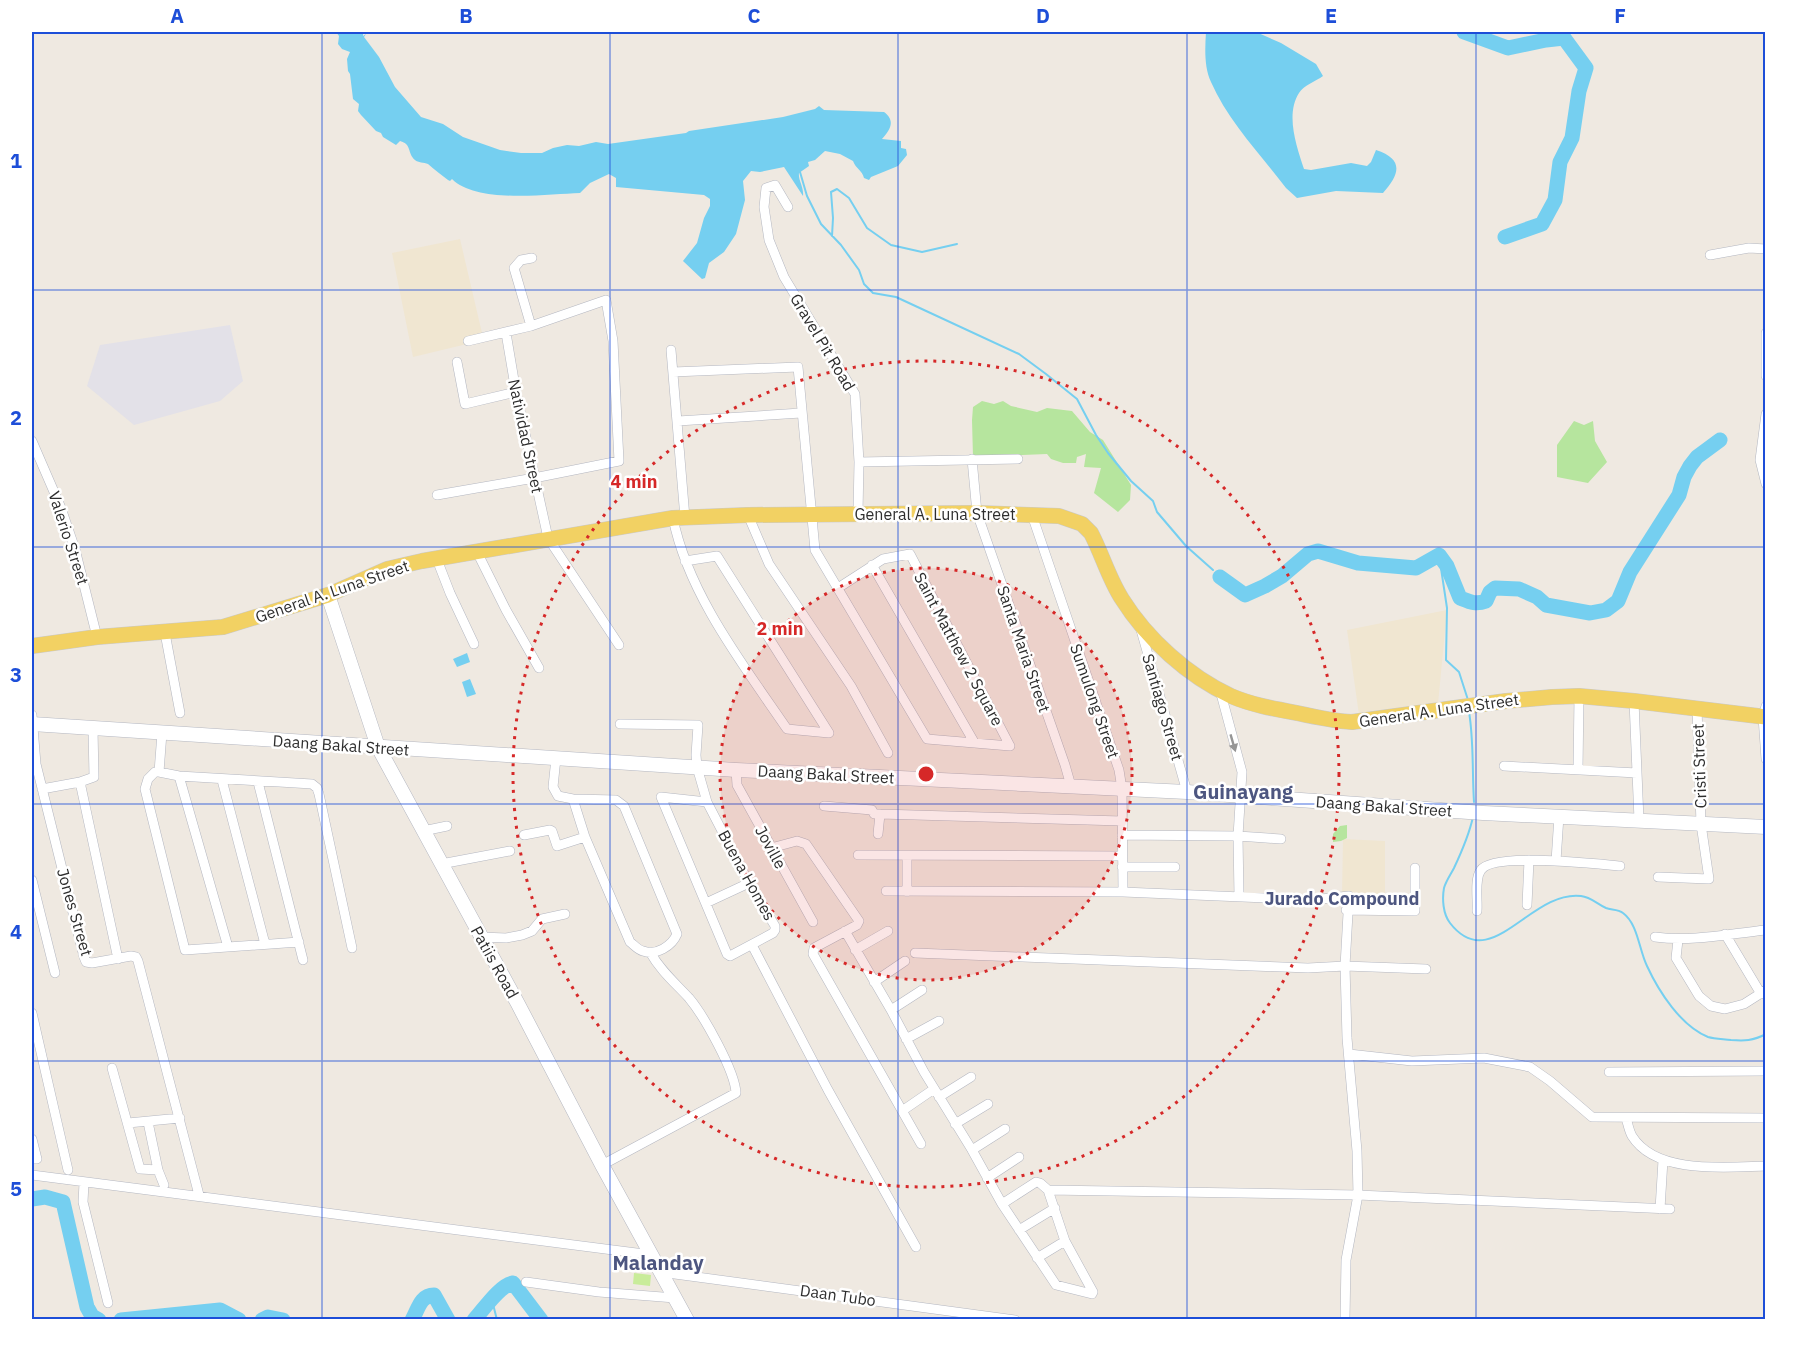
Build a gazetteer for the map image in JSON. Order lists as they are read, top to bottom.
{
  "streets": {
    "main road": ["General A. Luna Street"],
    "street": [
      "Gravel Pit Road",
      "Natividad Street",
      "Valerio Street",
      "Saint Matthew 2 Square",
      "Santa Maria Street",
      "Sumulong Street",
      "Santiago Street",
      "Daang Bakal Street",
      "Cristi Street",
      "Joville",
      "Buena Homes",
      "Jones Street",
      "Patiis Road",
      "Daan Tubo"
    ]
  },
  "crossings": [
    ["Gravel Pit Road", "General A. Luna Street"],
    ["Natividad Street", "General A. Luna Street"],
    ["General A. Luna Street", "Valerio Street"],
    ["General A. Luna Street", "Saint Matthew 2 Square"],
    ["General A. Luna Street", "Santa Maria Street"],
    ["General A. Luna Street", "Sumulong Street"],
    ["General A. Luna Street", "Santiago Street"],
    ["General A. Luna Street", "Cristi Street"],
    ["General A. Luna Street", "Patiis Road"],
    ["Santa Maria Street", "Daang Bakal Street"],
    ["Sumulong Street", "Daang Bakal Street"],
    ["Santiago Street", "Daang Bakal Street"],
    ["Daang Bakal Street", "Cristi Street"],
    ["Daang Bakal Street", "Joville"],
    ["Daang Bakal Street", "Buena Homes"],
    ["Daang Bakal Street", "Jones Street"],
    ["Daang Bakal Street", "Patiis Road"],
    ["Patiis Road", "Daan Tubo"]
  ],
  "districts": ["Guinayang", "Jurado Compound", "Malanday"],
  "grid": {
    "columns": [
      "A",
      "B",
      "C",
      "D",
      "E",
      "F"
    ],
    "rows": [
      "1",
      "2",
      "3",
      "4",
      "5"
    ]
  },
  "rings": ["4 min", "2 min"]
}
